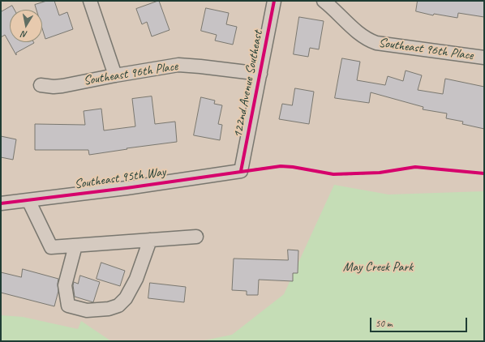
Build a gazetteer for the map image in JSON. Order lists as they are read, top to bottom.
{
  "streets": {
    "street": ["Southeast 96th Place", "122nd Avenue Southeast", "Southeast 95th Way"]
  },
  "crossings": [
    ["Southeast 96th Place", "122nd Avenue Southeast"],
    ["122nd Avenue Southeast", "Southeast 95th Way"]
  ],
  "parks": ["May Creek Park"],
  "scale_bar": "50 m",
  "north": "bottom"
}
